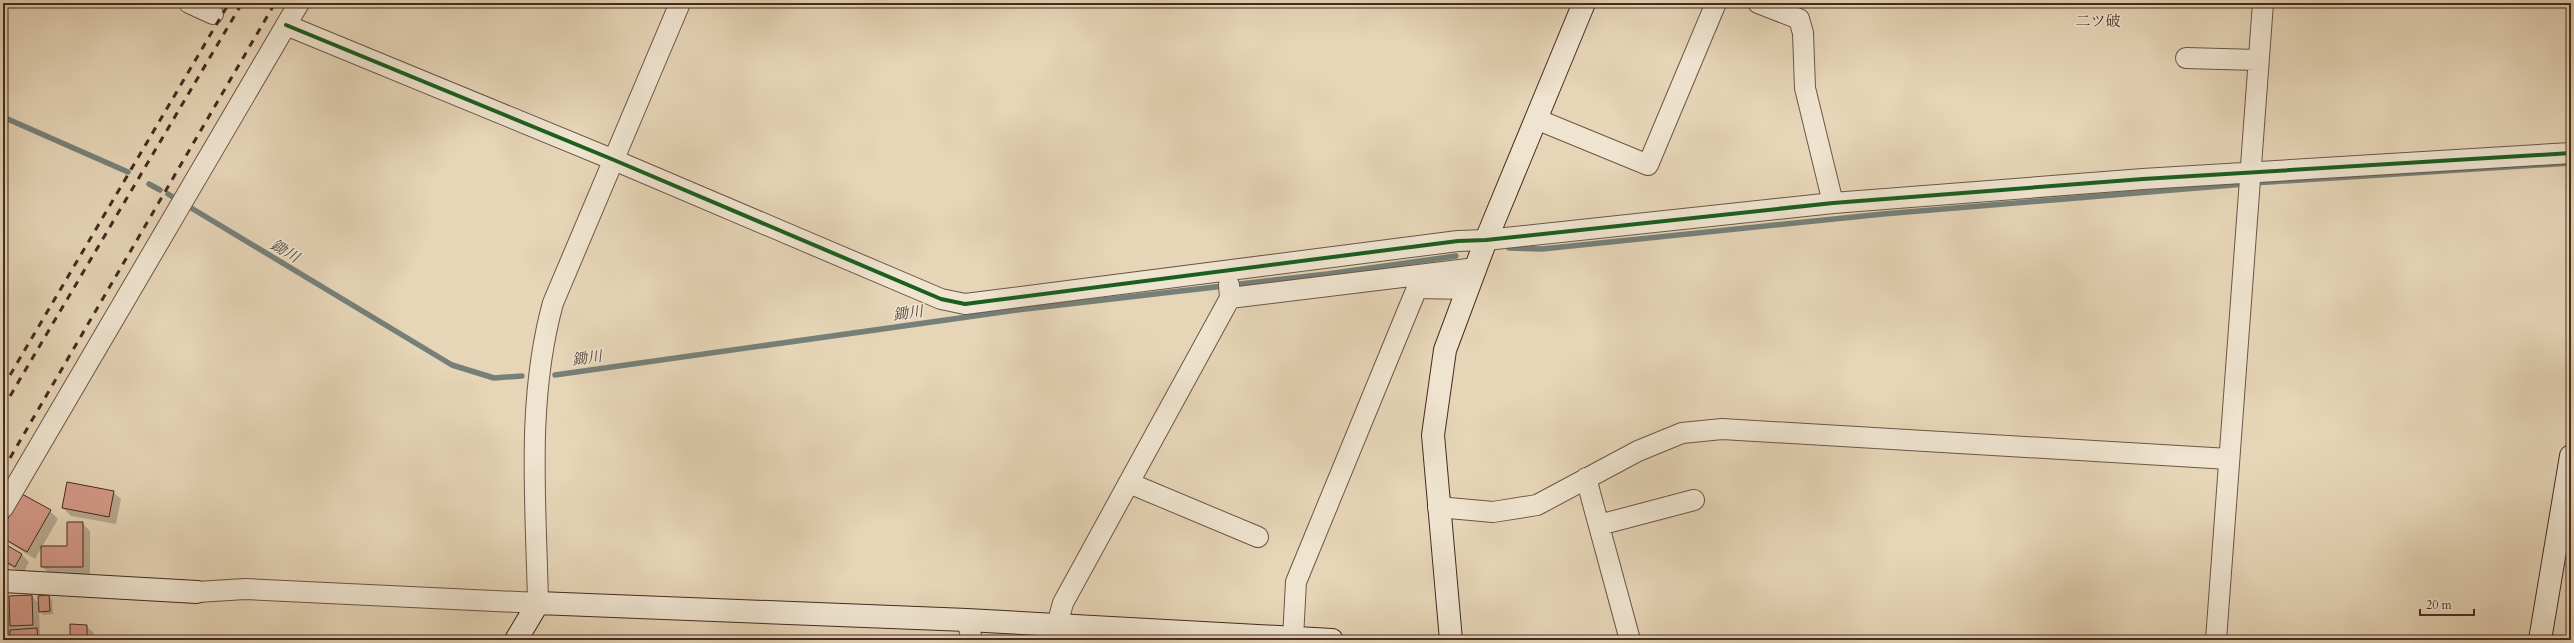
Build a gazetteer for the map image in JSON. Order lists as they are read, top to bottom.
{
  "districts": ["二ツ破"],
  "water": ["鋤川"],
  "scale_bar": "20 m"
}
